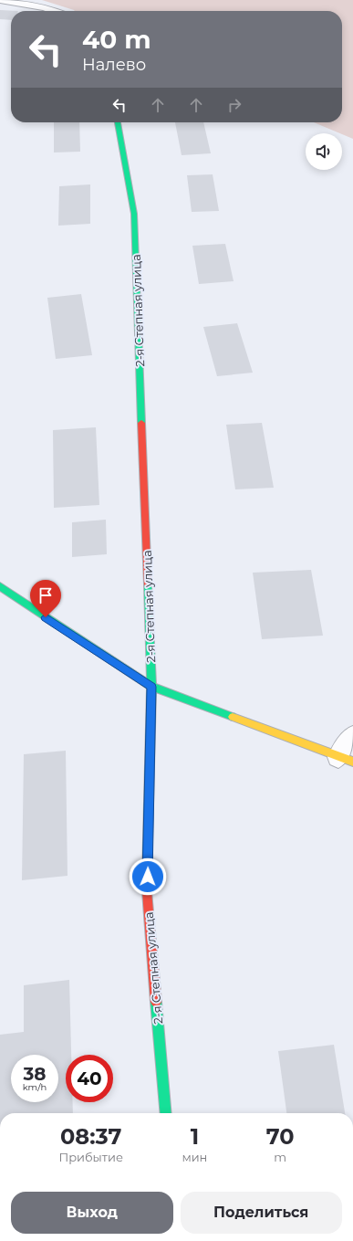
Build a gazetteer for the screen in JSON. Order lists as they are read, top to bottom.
{
  "streets": {
    "street": ["2-я Степная улица"]
  },
  "page": {
    "turn": ["40 m", "Налево"],
    "speed": "38 km/h",
    "limit": "40",
    "eta": [
      "08:37",
      "Прибытие",
      "1",
      "мин",
      "70",
      "m"
    ],
    "buttons": ["Выход", "Поделиться"]
  }
}
